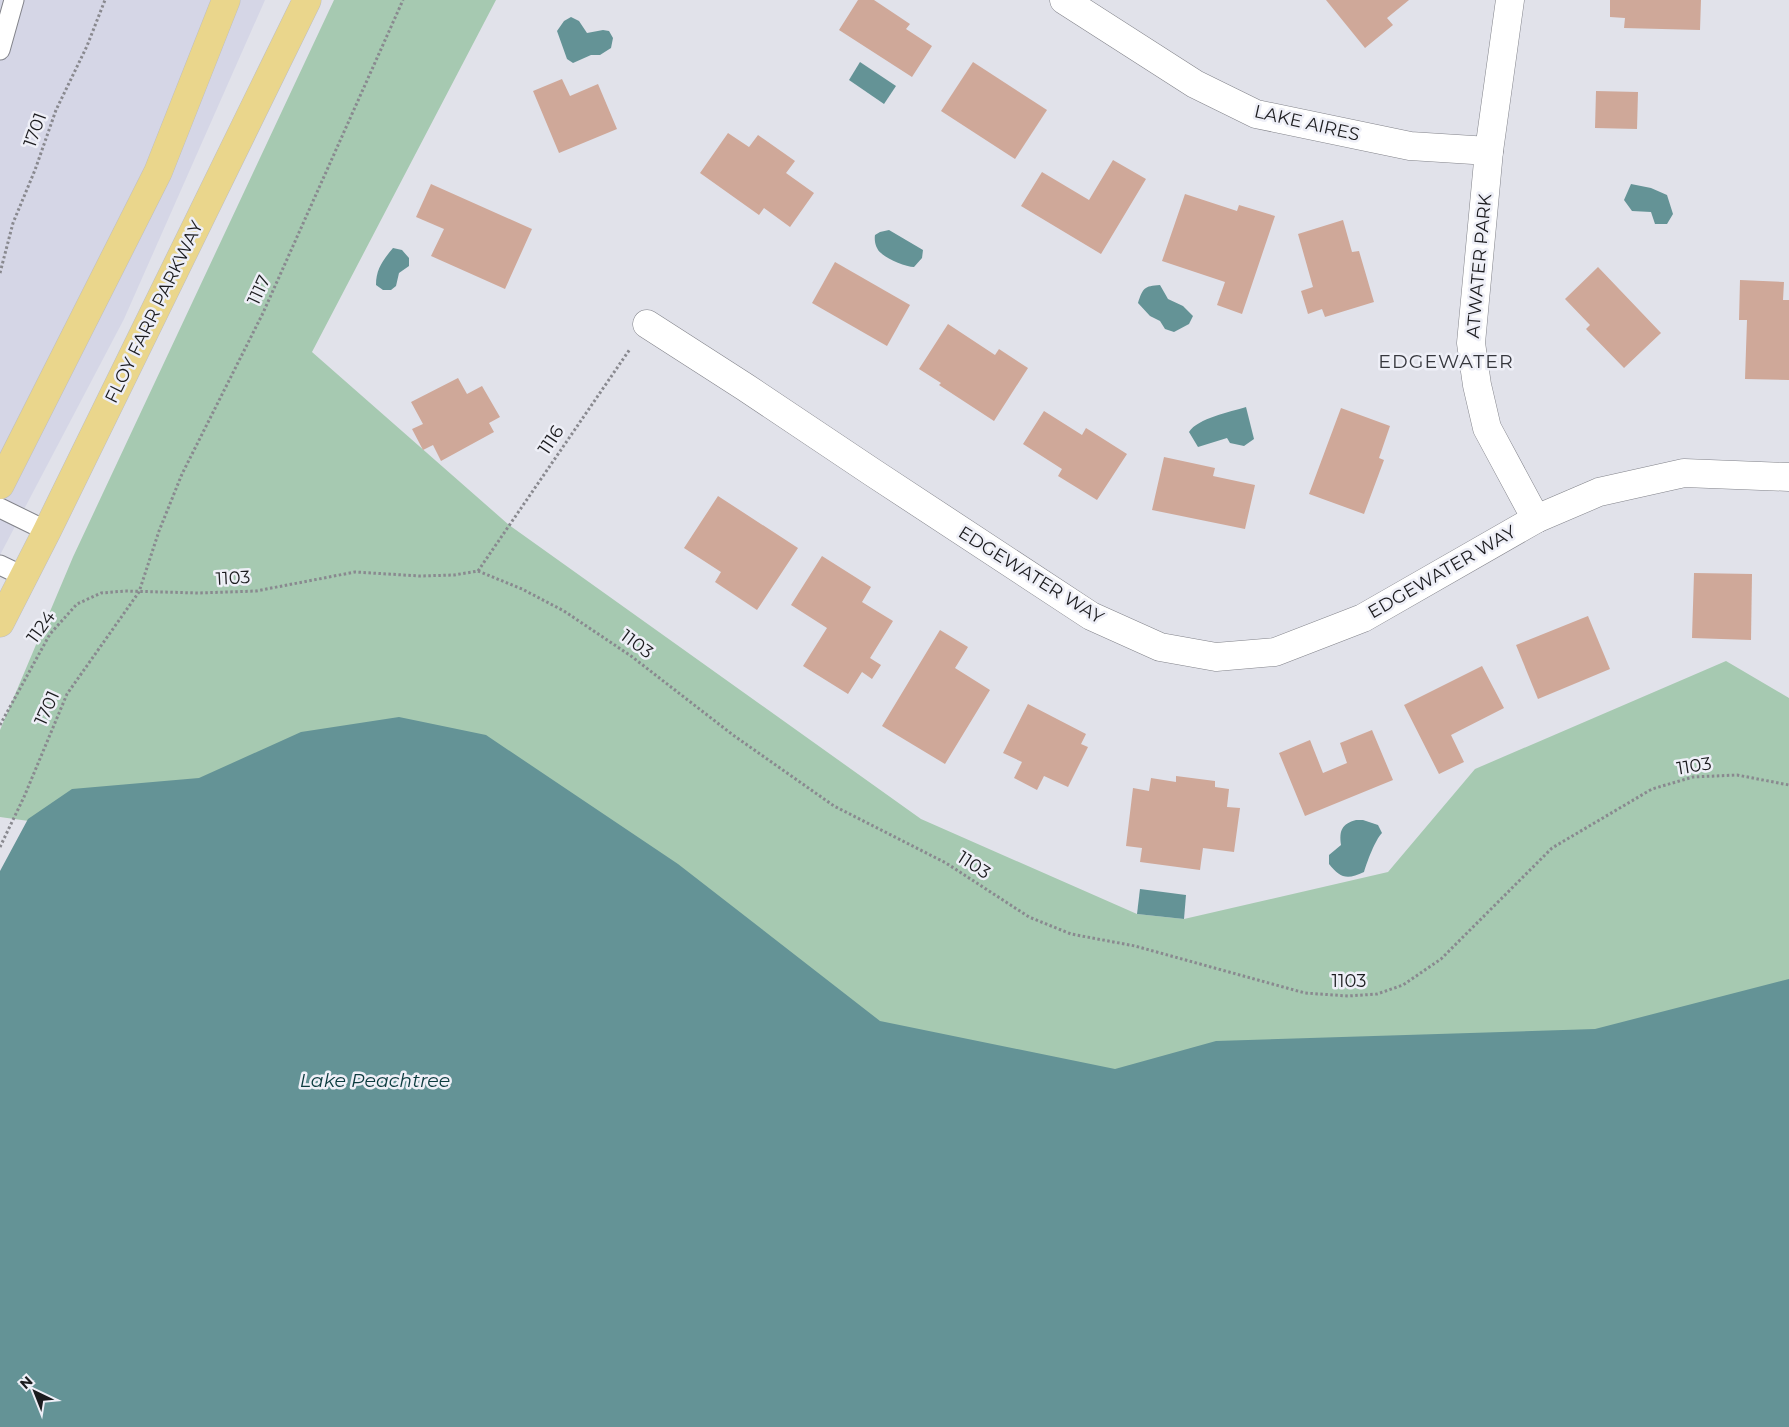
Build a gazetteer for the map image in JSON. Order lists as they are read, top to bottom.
{
  "streets": {
    "main road": ["FLOY FARR PARKWAY"],
    "street": ["LAKE AIRES", "ATWATER PARK", "EDGEWATER WAY"],
    "path": [
      "1701",
      "1117",
      "1116",
      "1103",
      "1124"
    ]
  },
  "crossings": [
    ["LAKE AIRES", "ATWATER PARK"],
    ["1701", "1117"],
    ["1701", "1103"],
    ["1701", "1124"],
    ["ATWATER PARK", "EDGEWATER WAY"],
    ["1117", "1103"],
    ["1117", "1124"],
    ["1116", "EDGEWATER WAY"],
    ["1116", "1103"],
    ["1103", "1124"]
  ],
  "districts": ["EDGEWATER"],
  "water": ["Lake Peachtree"],
  "north": "top left"
}
